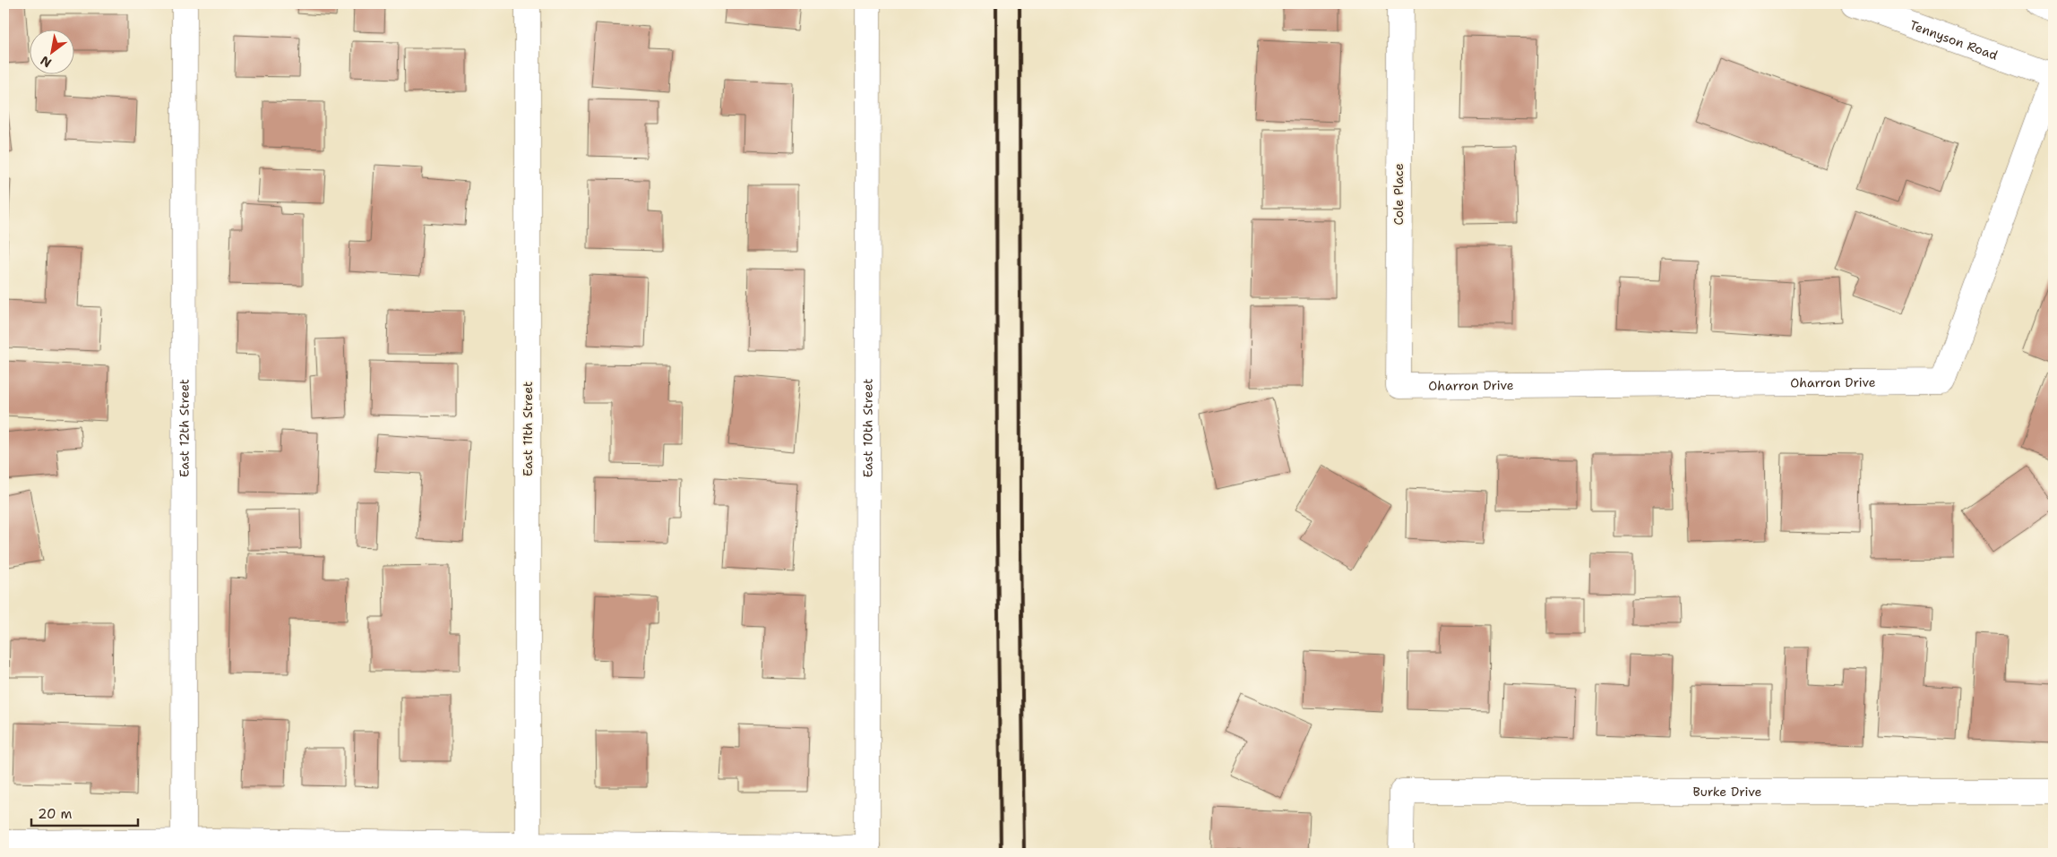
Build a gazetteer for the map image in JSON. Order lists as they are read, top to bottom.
{
  "streets": {
    "street": [
      "Tennyson Road",
      "Cole Place",
      "Oharron Drive",
      "East 10th Street",
      "East 12th Street",
      "East 11th Street",
      "Burke Drive"
    ]
  },
  "crossings": [
    ["Tennyson Road", "Oharron Drive"],
    ["Cole Place", "Oharron Drive"]
  ],
  "scale_bar": "20 m",
  "north": "bottom left"
}
